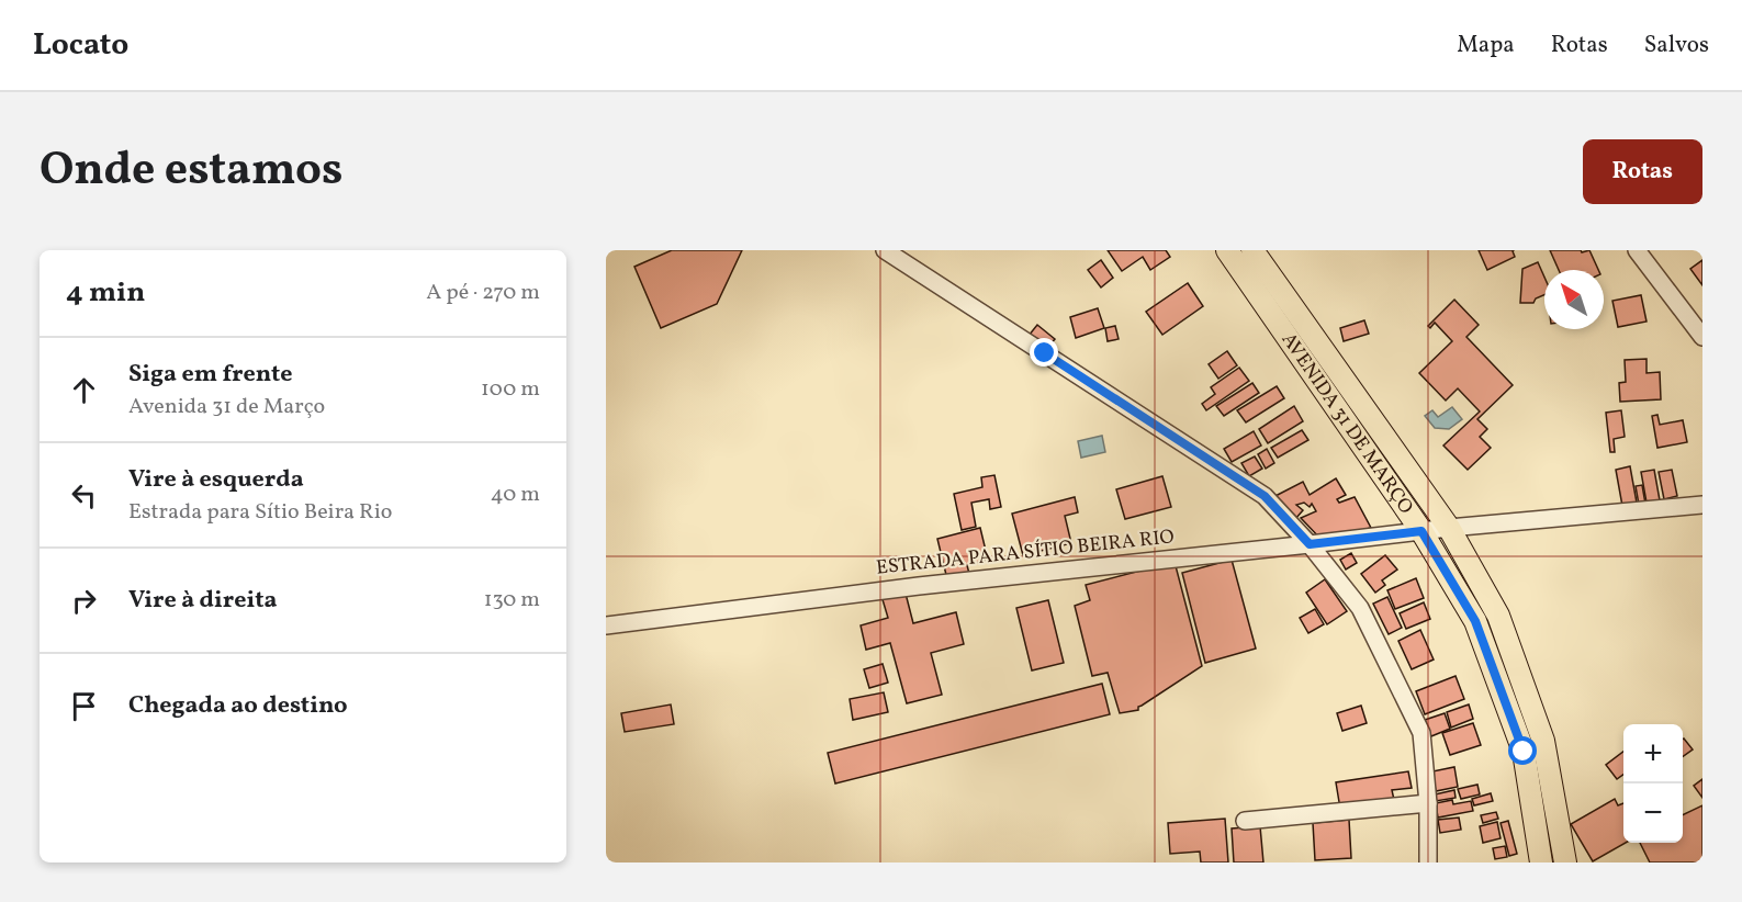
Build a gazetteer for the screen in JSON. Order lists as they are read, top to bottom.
{
  "streets": {
    "main road": ["AVENIDA 31 DE MARÇO"],
    "street": ["ESTRADA PARA SÍTIO BEIRA RIO"]
  },
  "crossings": [
    ["AVENIDA 31 DE MARÇO", "ESTRADA PARA SÍTIO BEIRA RIO"]
  ],
  "north": "top left",
  "page": {
    "header": "Locato",
    "nav": ["Mapa", "Rotas", "Salvos"],
    "title": "Onde estamos",
    "buttons": "Rotas",
    "heading": ["4 min", "A pé · 270 m"],
    "list": [
      ["Siga em frente", "Avenida 31 de Março", "100 m"],
      ["Vire à esquerda", "Estrada para Sítio Beira Rio", "40 m"],
      ["Vire à direita", "130 m"],
      "Chegada ao destino"
    ],
    "map_buttons": ["+", "−"]
  }
}
